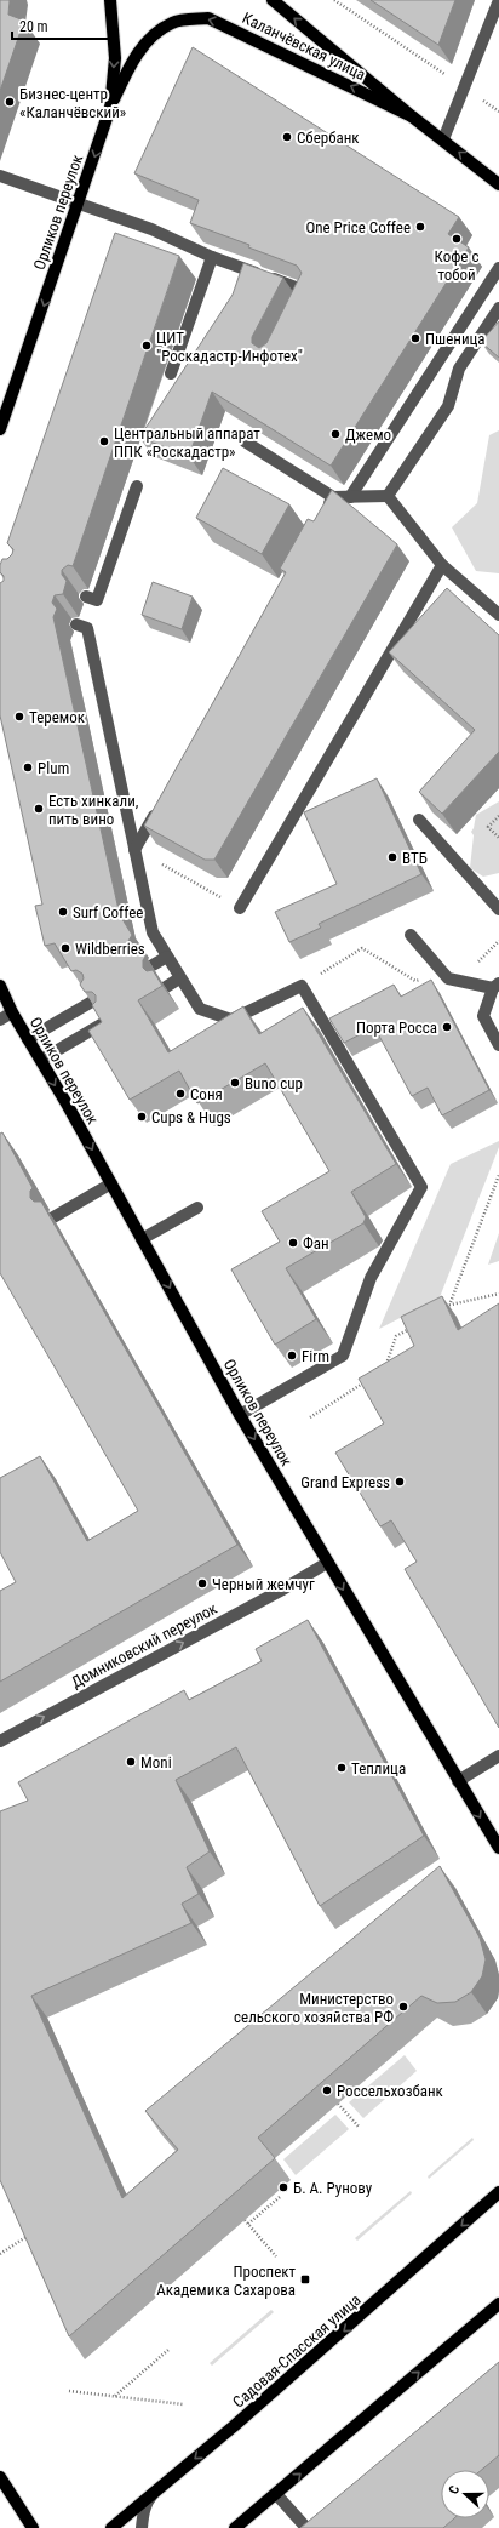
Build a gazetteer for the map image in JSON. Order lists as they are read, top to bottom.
{
  "streets": {
    "main road": ["Каланчёвская улица", "Орликов переулок", "Садовая-Спасская улица"],
    "street": ["Домниковский переулок"]
  },
  "crossings": [
    ["Каланчёвская улица", "Орликов переулок"],
    ["Орликов переулок", "Домниковский переулок"]
  ],
  "one_way": ["Каланчёвская улица", "Орликов переулок", "Домниковский переулок"],
  "places": {
    "other": [
      "Бизнес-центр «Каланчёвский»",
      "Сбербанк",
      "One Price Coffee",
      "Кофе с тобой",
      "Пшеница",
      "ЦИТ \"Роскадастр-Инфотех\"",
      "Джемо",
      "Центральный аппарат ППК «Роскадастр»",
      "Теремок",
      "Plum",
      "Есть хинкали, пить вино",
      "ВТБ",
      "Surf Coffee",
      "Wildberries",
      "Порта Росса",
      "Buno cup",
      "Соня",
      "Cups & Hugs",
      "Фан",
      "Firm",
      "Grand Express",
      "Черный жемчуг",
      "Moni",
      "Теплица",
      "Министерство сельского хозяйства РФ",
      "Россельхозбанк",
      "Б. А. Рунову"
    ],
    "transit": ["Проспект Академика Сахарова"]
  },
  "scale_bar": "20 m",
  "north": "left"
}
